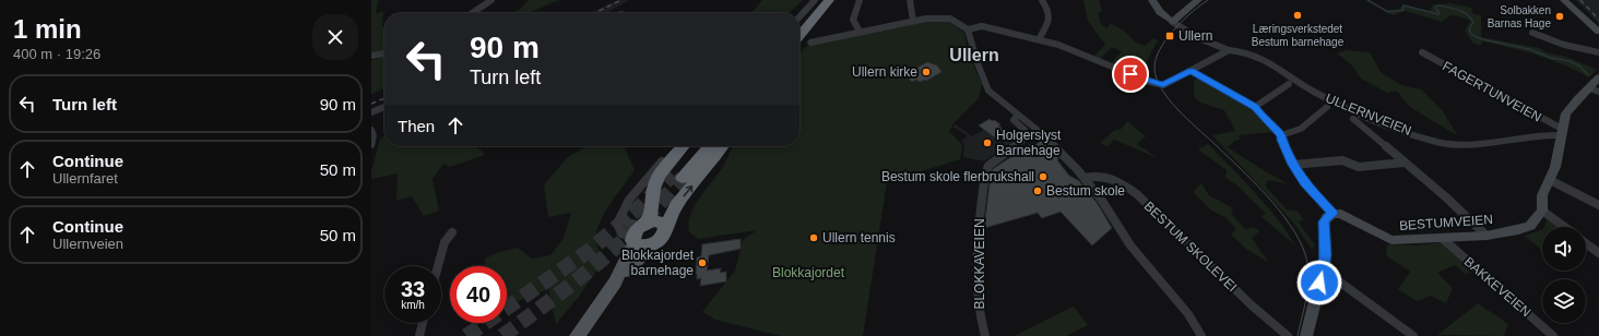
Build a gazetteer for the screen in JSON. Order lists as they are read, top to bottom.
{
  "streets": {
    "street": [
      "FAGERTUNVEIEN",
      "ULLERNVEIEN",
      "BESTUMVEIEN",
      "BESTUM SKOLEVEI",
      "BLOKKAVEIEN",
      "BAKKEVEIEN"
    ]
  },
  "crossings": [
    ["FAGERTUNVEIEN", "ULLERNVEIEN"],
    ["BESTUMVEIEN", "BAKKEVEIEN"]
  ],
  "districts": ["Ullern"],
  "parks": ["Blokkajordet"],
  "places": {
    "other": [
      "Læringsverkstedet Bestum barnehage",
      "Solbakken Barnas Hage",
      "Ullern kirke",
      "Holgerslyst Barnehage",
      "Bestum skole flerbrukshall",
      "Bestum skole",
      "Ullern tennis",
      "Blokkajordet barnehage"
    ],
    "transit": ["Ullern"]
  },
  "page": {
    "heading": ["1 min", "400 m · 19:26"],
    "turn": ["90 m", "Turn left"],
    "list": [
      {
        "name": "Turn left",
        "value": "90 m"
      },
      {
        "name": "Continue",
        "note": "Ullernfaret",
        "value": "50 m"
      },
      {
        "name": "Continue",
        "note": "Ullernveien",
        "value": "50 m"
      }
    ],
    "then": "Then",
    "speed": "33 km/h",
    "limit": "40"
  }
}
